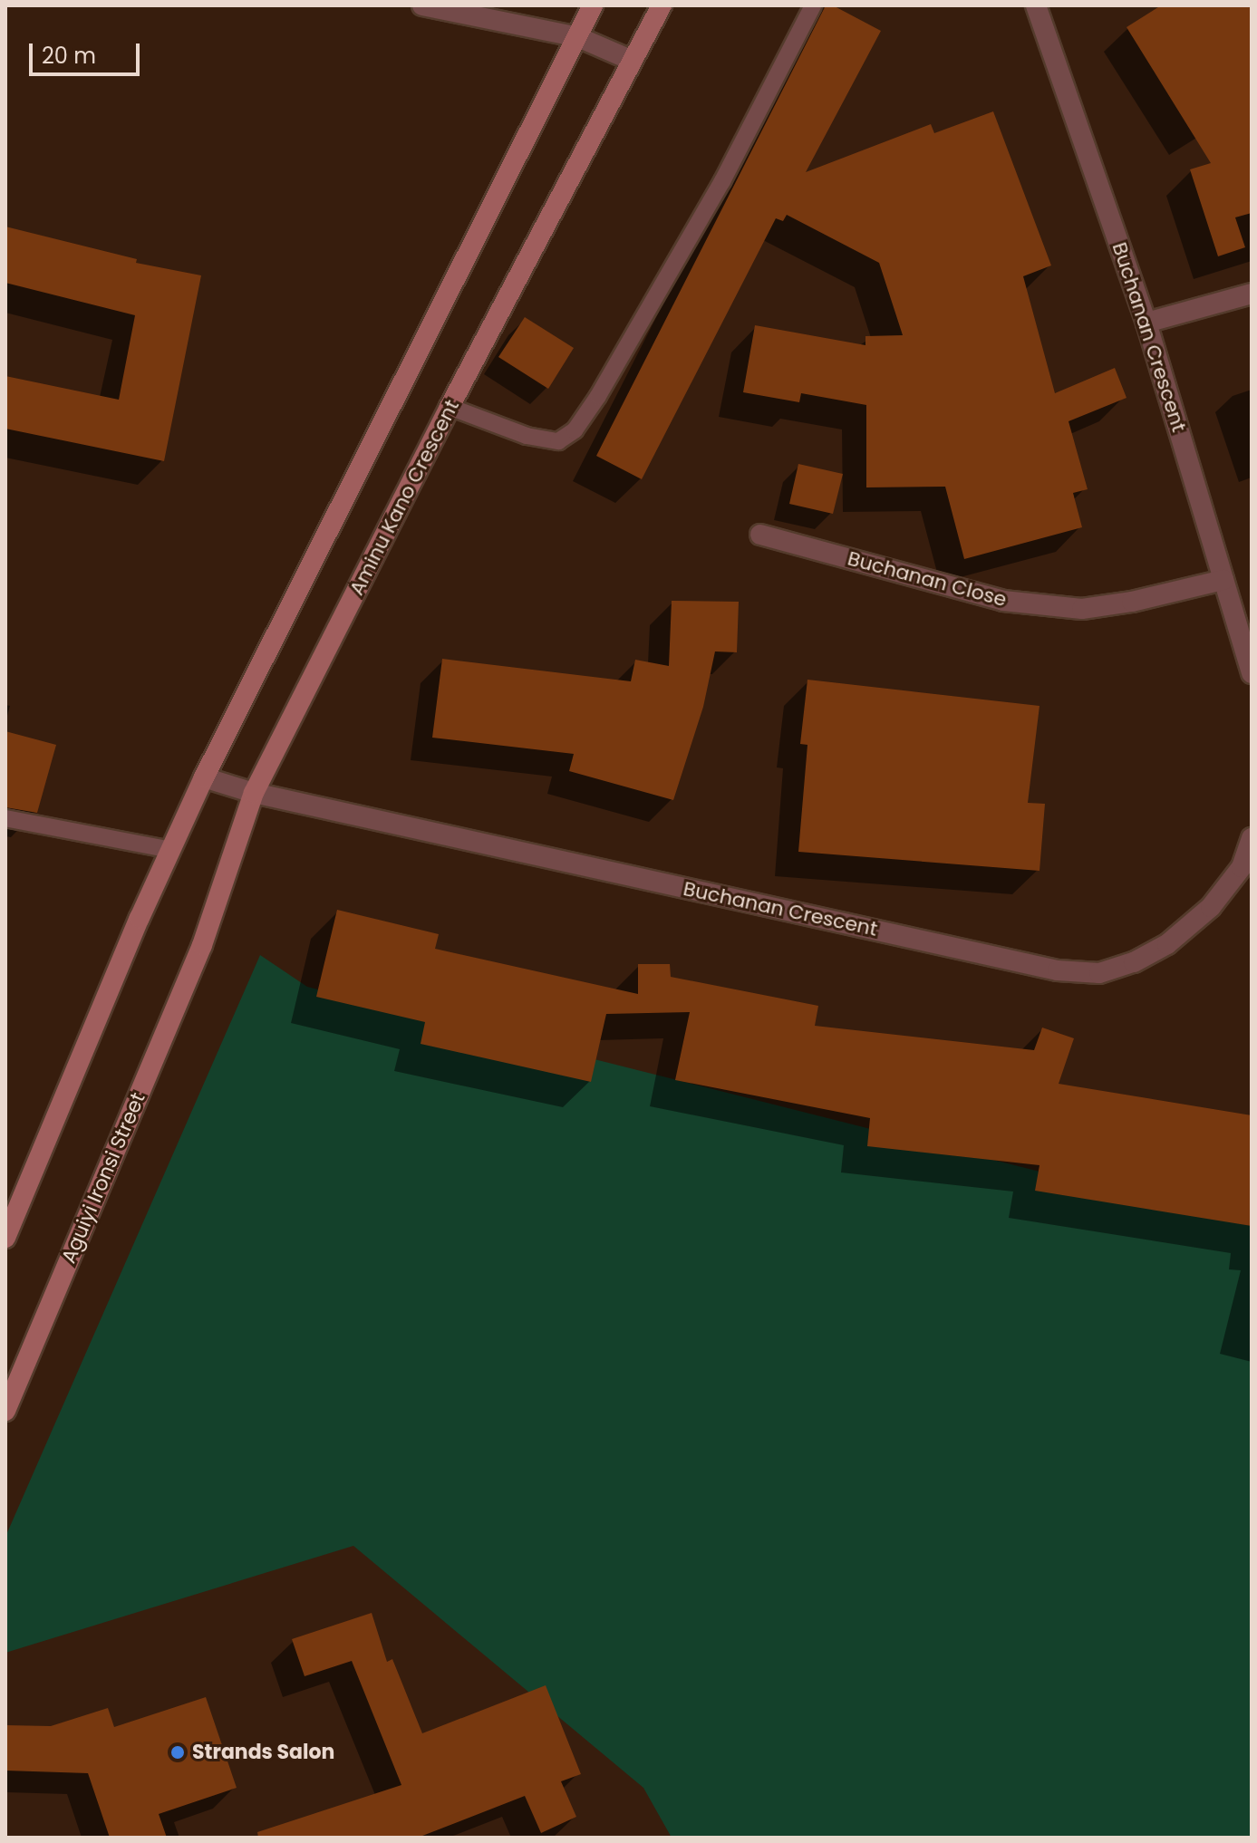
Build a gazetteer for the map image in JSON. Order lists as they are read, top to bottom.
{
  "streets": {
    "main road": ["Aminu Kano Crescent", "Aguiyi Ironsi Street"],
    "street": ["Buchanan Crescent", "Buchanan Close"]
  },
  "crossings": [
    ["Buchanan Crescent", "Aminu Kano Crescent"],
    ["Buchanan Crescent", "Buchanan Close"],
    ["Aminu Kano Crescent", "Aguiyi Ironsi Street"]
  ],
  "places": ["Strands Salon"],
  "scale_bar": "20 m"
}
